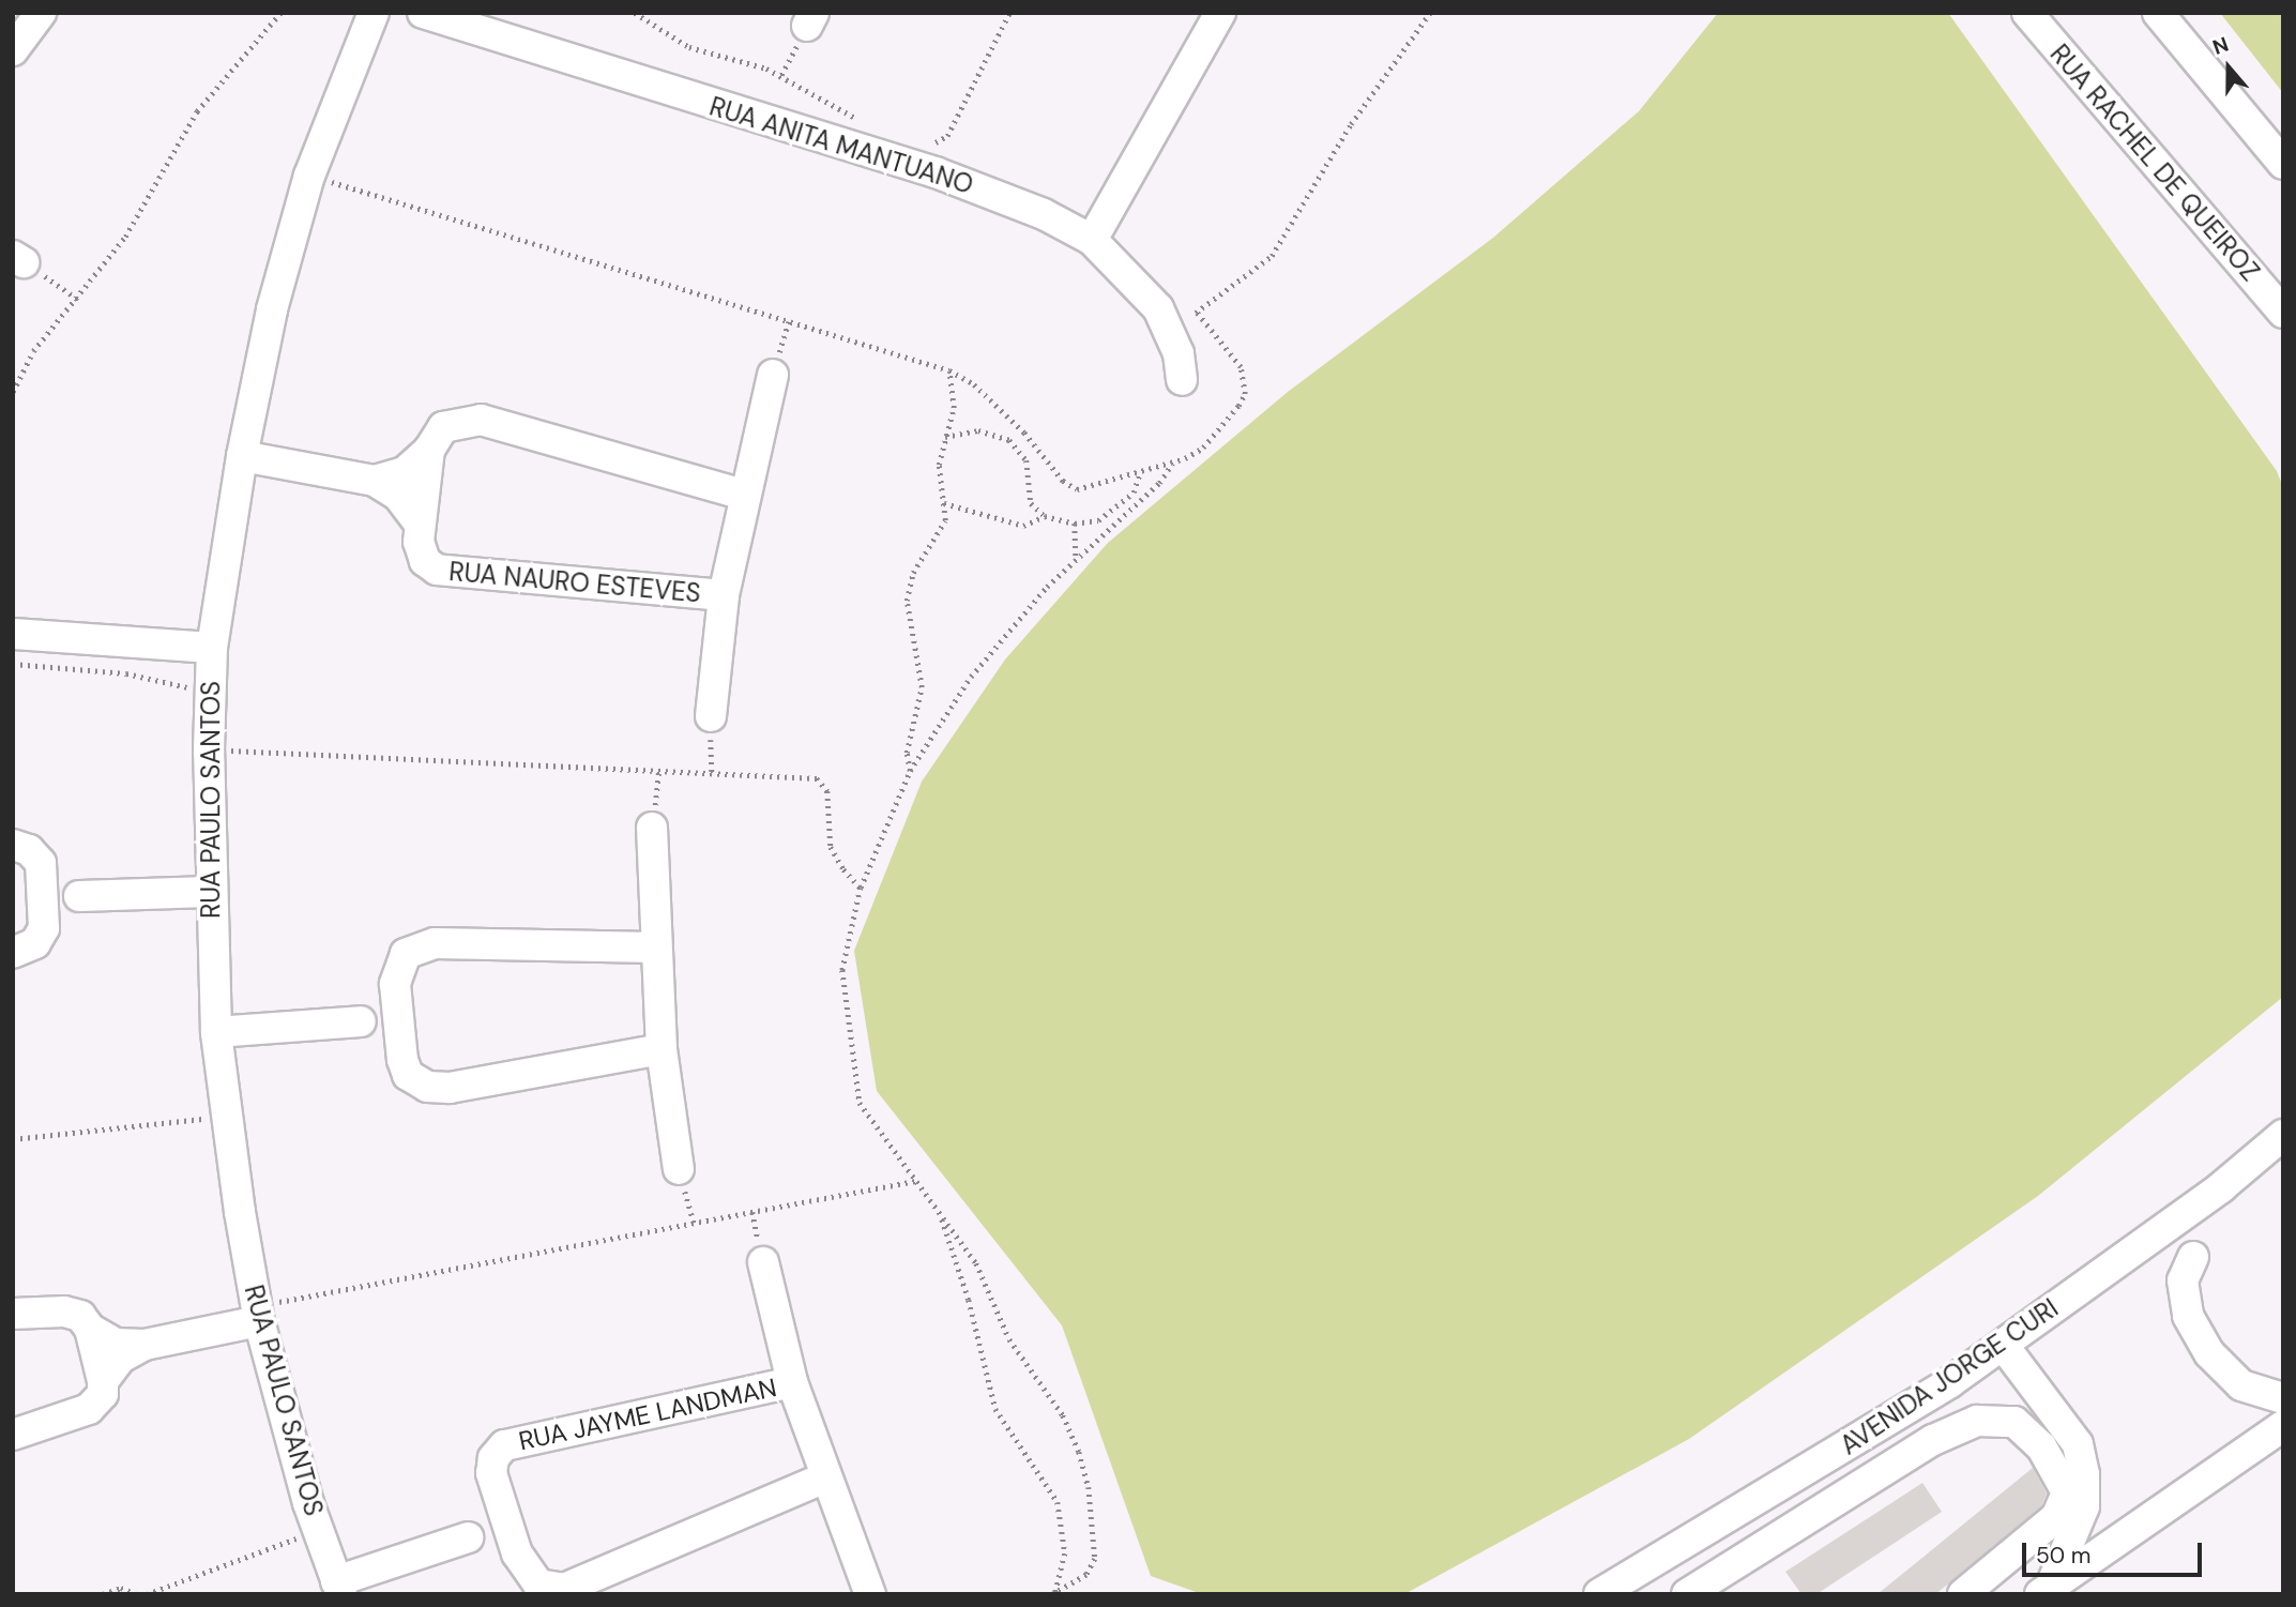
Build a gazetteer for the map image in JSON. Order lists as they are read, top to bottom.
{
  "streets": {
    "street": [
      "RUA ANITA MANTUANO",
      "RUA RACHEL DE QUEIROZ",
      "RUA NAURO ESTEVES",
      "RUA PAULO SANTOS",
      "AVENIDA JORGE CURI",
      "RUA JAYME LANDMAN"
    ]
  },
  "crossings": [
    ["RUA NAURO ESTEVES", "RUA PAULO SANTOS"]
  ],
  "scale_bar": "50 m",
  "north": "top"
}
